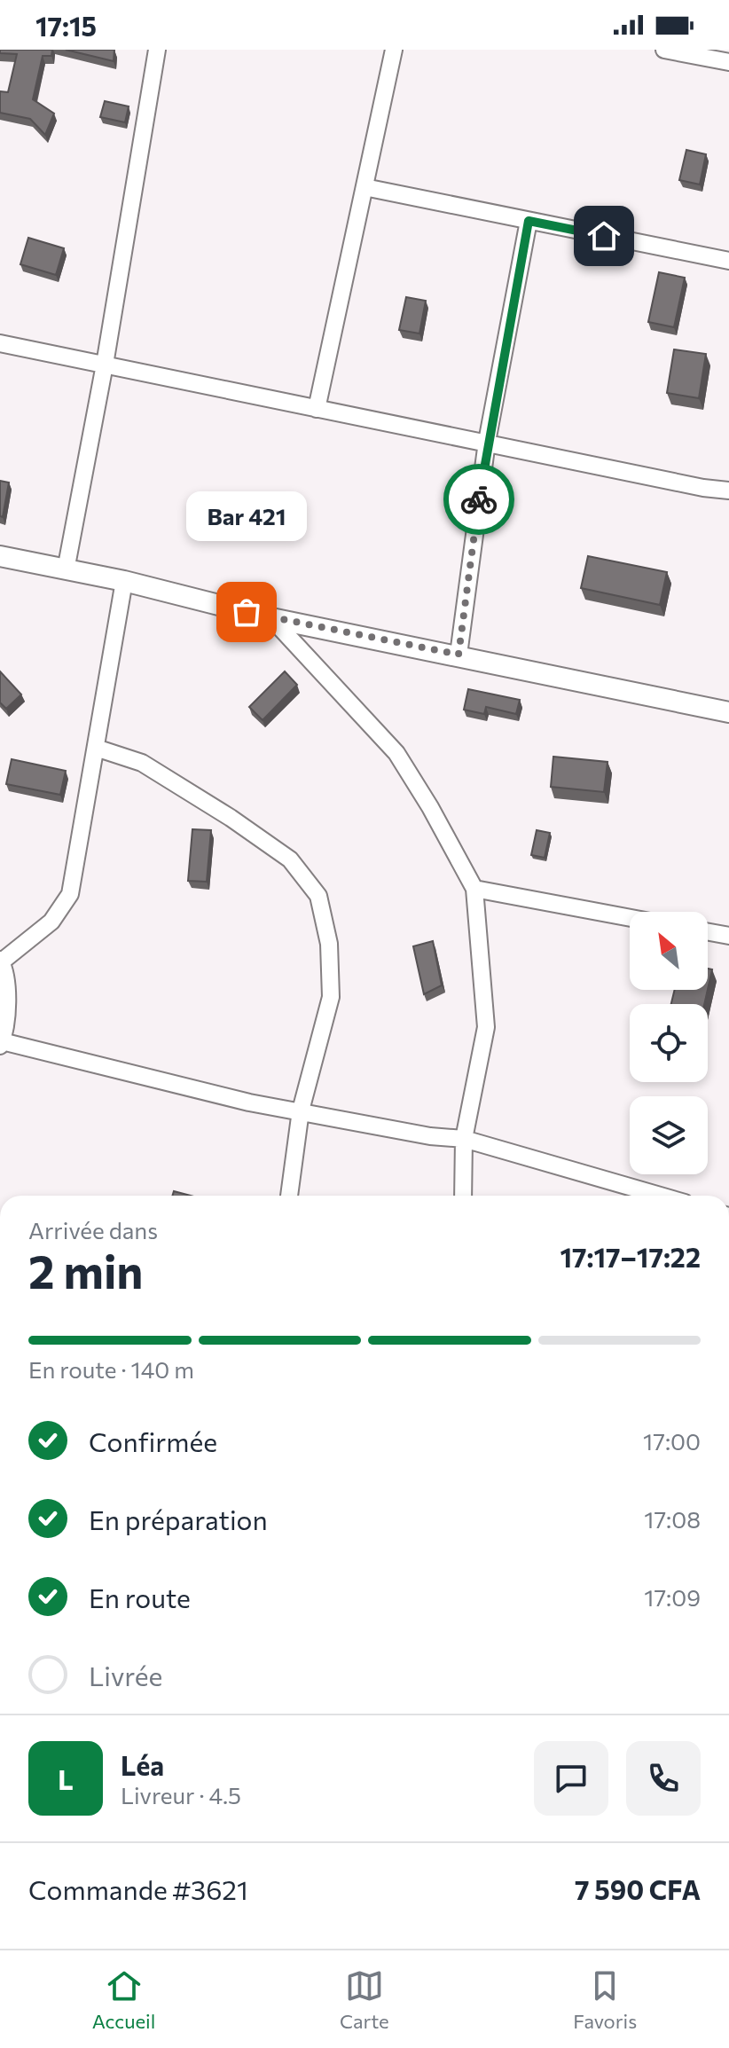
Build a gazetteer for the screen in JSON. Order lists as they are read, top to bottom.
{
  "places": ["Bar 421"],
  "north": "top left",
  "page": {
    "status": "17:15",
    "bubble": "Bar 421",
    "heading": ["2 min", "Arrivée dans", "17:17–17:22"],
    "panel": [
      "Léa",
      "Livreur · 4.5",
      "Commande #3621",
      "7 590 CFA"
    ],
    "bar": "En route · 140 m",
    "list": [
      ["Confirmée", "17:00"],
      ["En préparation", "17:08"],
      ["En route", "17:09"],
      "Livrée"
    ],
    "round": "L",
    "tabs": ["Accueil", "Carte", "Favoris"]
  }
}
